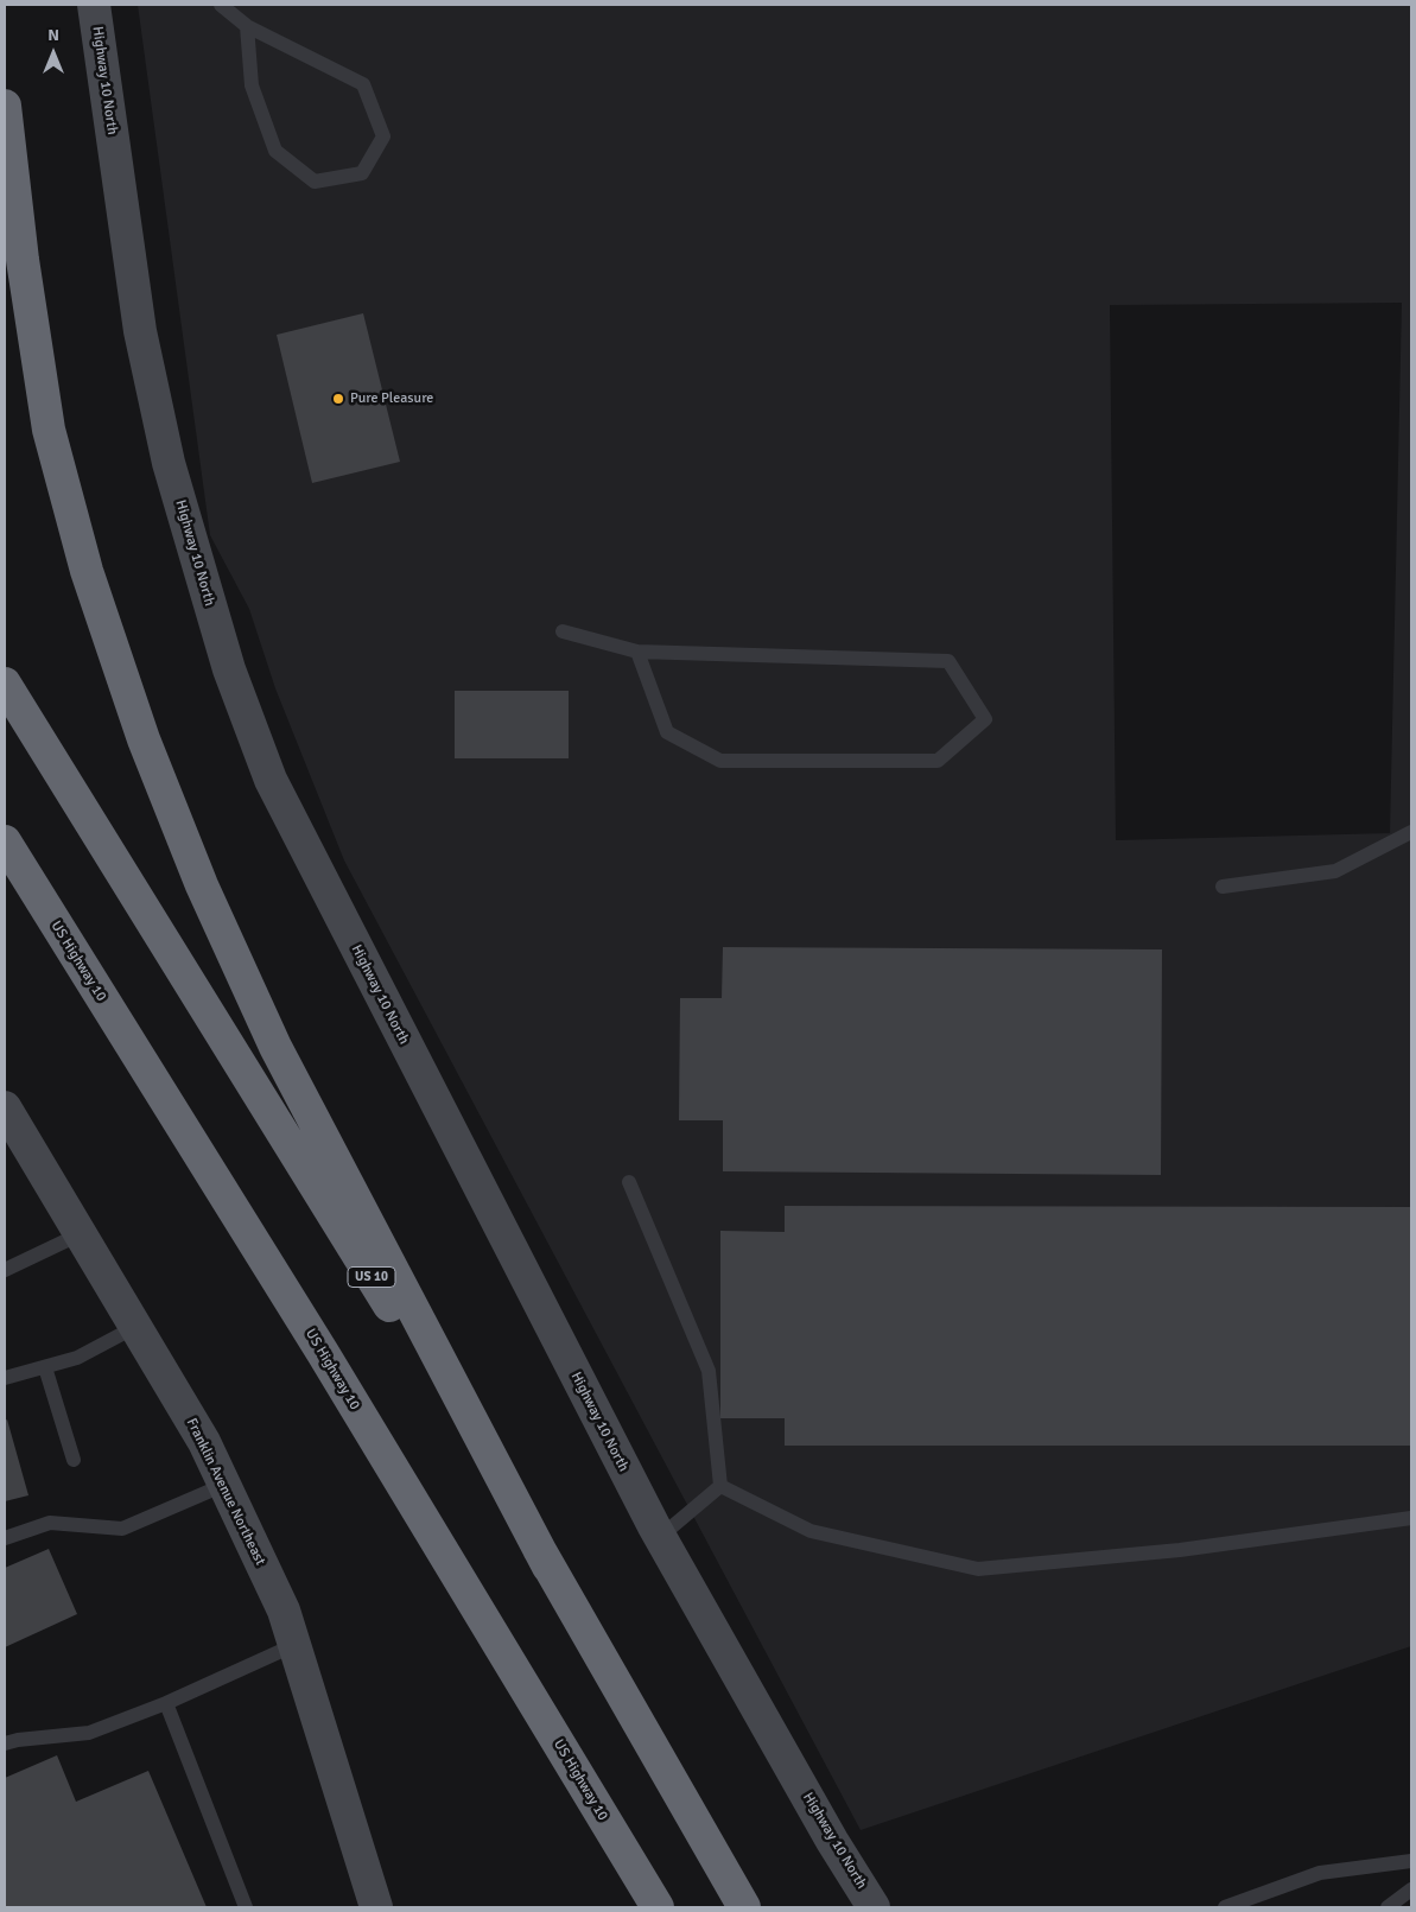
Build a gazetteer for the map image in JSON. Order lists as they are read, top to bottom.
{
  "streets": {
    "highway": ["US Highway 10", "US 10"],
    "street": ["Highway 10 North", "Franklin Avenue Northeast"]
  },
  "places": ["Pure Pleasure"],
  "north": "top"
}
